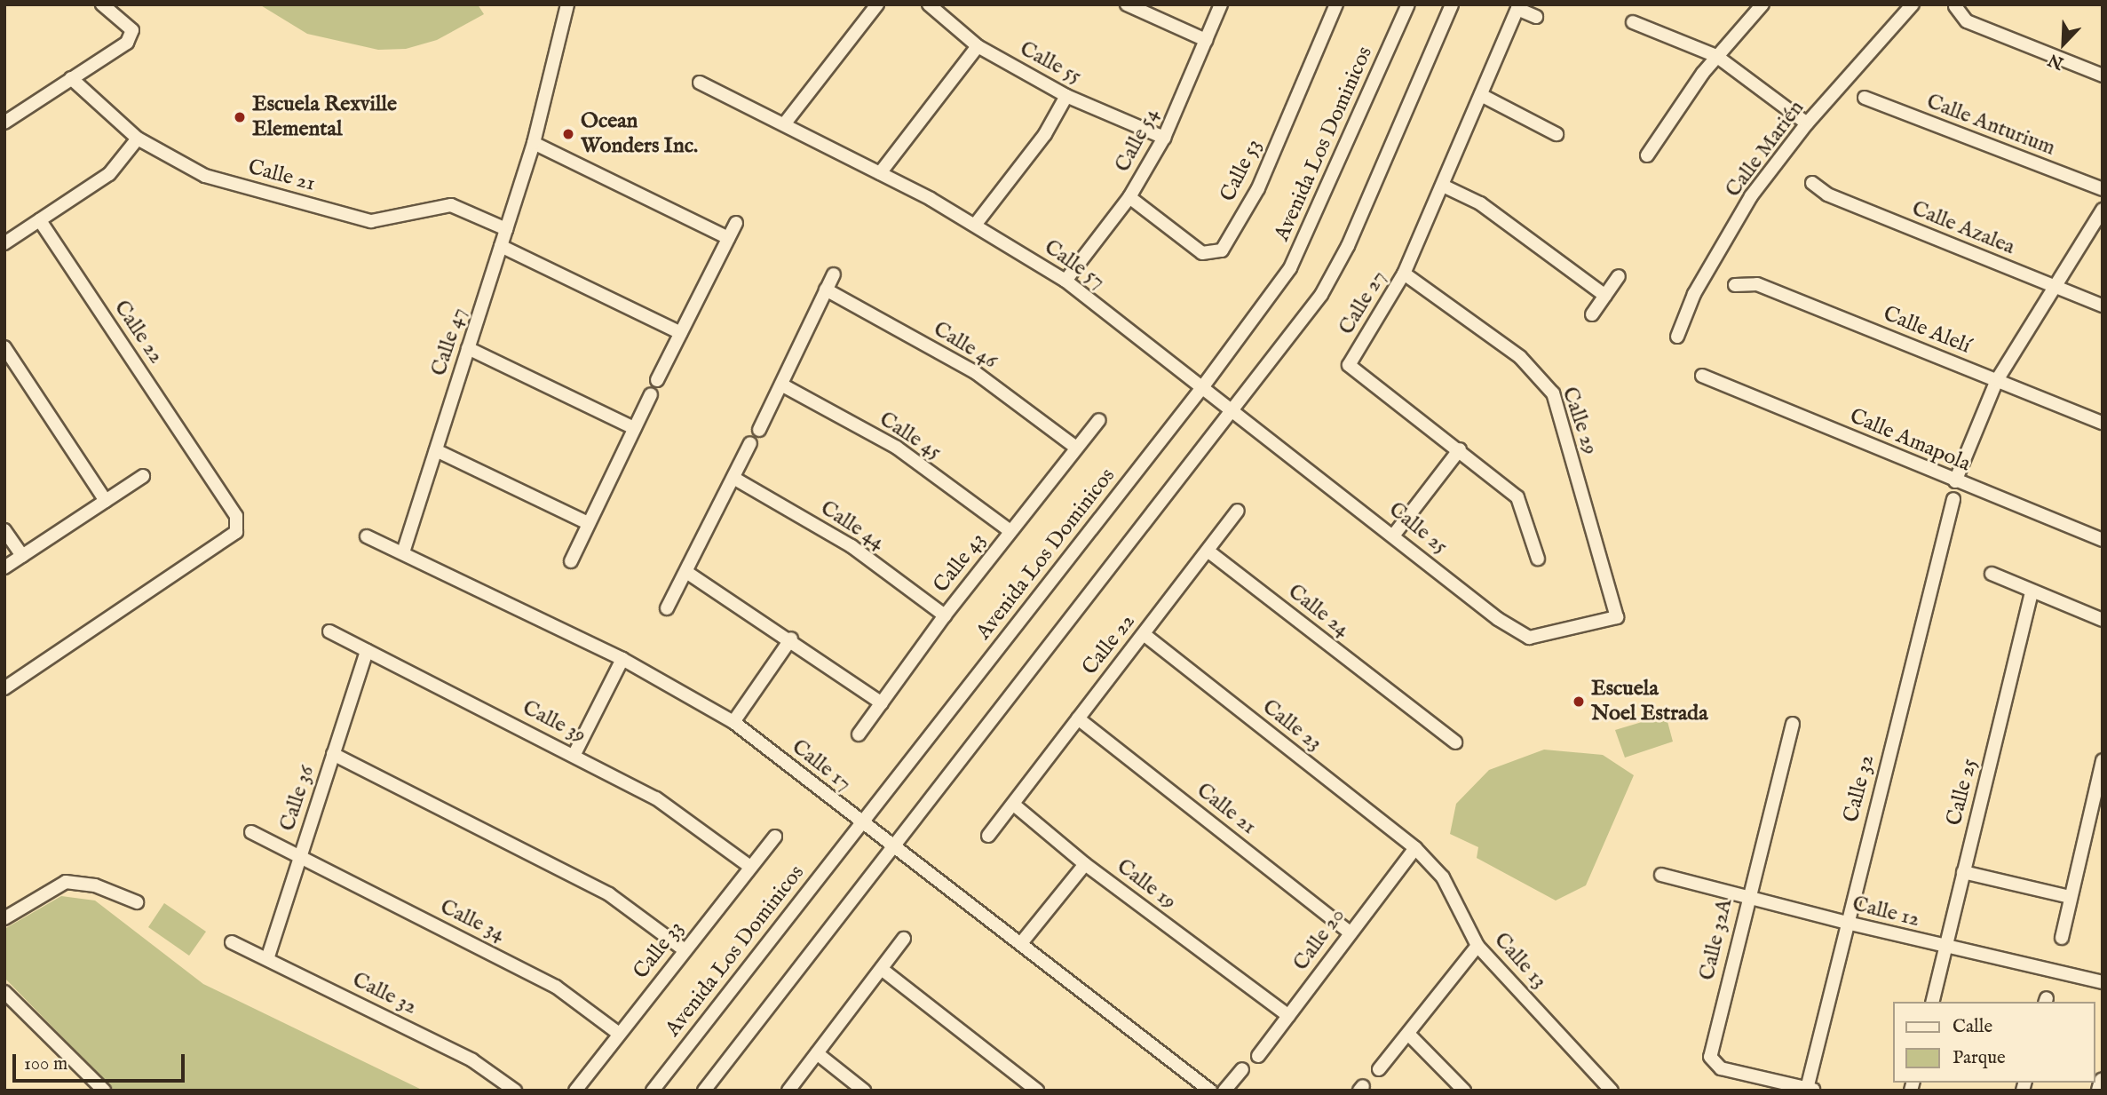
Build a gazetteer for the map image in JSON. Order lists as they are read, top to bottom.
{
  "streets": {
    "street": [
      "Calle 55",
      "Calle Anturium",
      "Calle 54",
      "Avenida Los Dominicos",
      "Calle Marién",
      "Calle 53",
      "Calle 21",
      "Calle Azalea",
      "Calle 57",
      "Calle 27",
      "Calle Alelí",
      "Calle 22",
      "Calle 47",
      "Calle 46",
      "Calle 29",
      "Calle 45",
      "Calle Amapola",
      "Calle 44",
      "Calle 25",
      "Calle 43",
      "Calle 24",
      "Calle 39",
      "Calle 23",
      "Calle 17",
      "Calle 32",
      "Calle 36",
      "Calle 19",
      "Calle 12",
      "Calle 34",
      "Calle 20",
      "Calle 32A",
      "Calle 33",
      "Calle 13"
    ]
  },
  "crossings": [
    ["Calle 55", "Calle 54"],
    ["Calle 54", "Calle 53"],
    ["Calle 54", "Calle 57"],
    ["Avenida Los Dominicos", "Calle 57"],
    ["Avenida Los Dominicos", "Calle 17"],
    ["Calle 21", "Calle 22"],
    ["Calle 21", "Calle 47"],
    ["Calle 21", "Calle 20"],
    ["Calle 57", "Calle 25"],
    ["Calle 27", "Calle 29"],
    ["Calle 22", "Calle 24"],
    ["Calle 22", "Calle 23"],
    ["Calle 22", "Calle 19"],
    ["Calle 47", "Calle 17"],
    ["Calle 46", "Calle 43"],
    ["Calle 29", "Calle 25"],
    ["Calle 45", "Calle 43"],
    ["Calle 44", "Calle 43"],
    ["Calle 25", "Calle 12"],
    ["Calle 39", "Calle 36"],
    ["Calle 39", "Calle 33"],
    ["Calle 23", "Calle 20"],
    ["Calle 23", "Calle 13"],
    ["Calle 32", "Calle 36"],
    ["Calle 32", "Calle 12"],
    ["Calle 32", "Calle 32A"],
    ["Calle 36", "Calle 34"],
    ["Calle 19", "Calle 20"],
    ["Calle 12", "Calle 32A"],
    ["Calle 34", "Calle 33"],
    ["Calle 20", "Calle 13"]
  ],
  "places": ["Escuela Rexville Elemental", "Ocean Wonders Inc.", "Escuela Noel Estrada"],
  "legend": ["Calle", "Parque"],
  "scale_bar": "100 m",
  "north": "bottom left"
}
